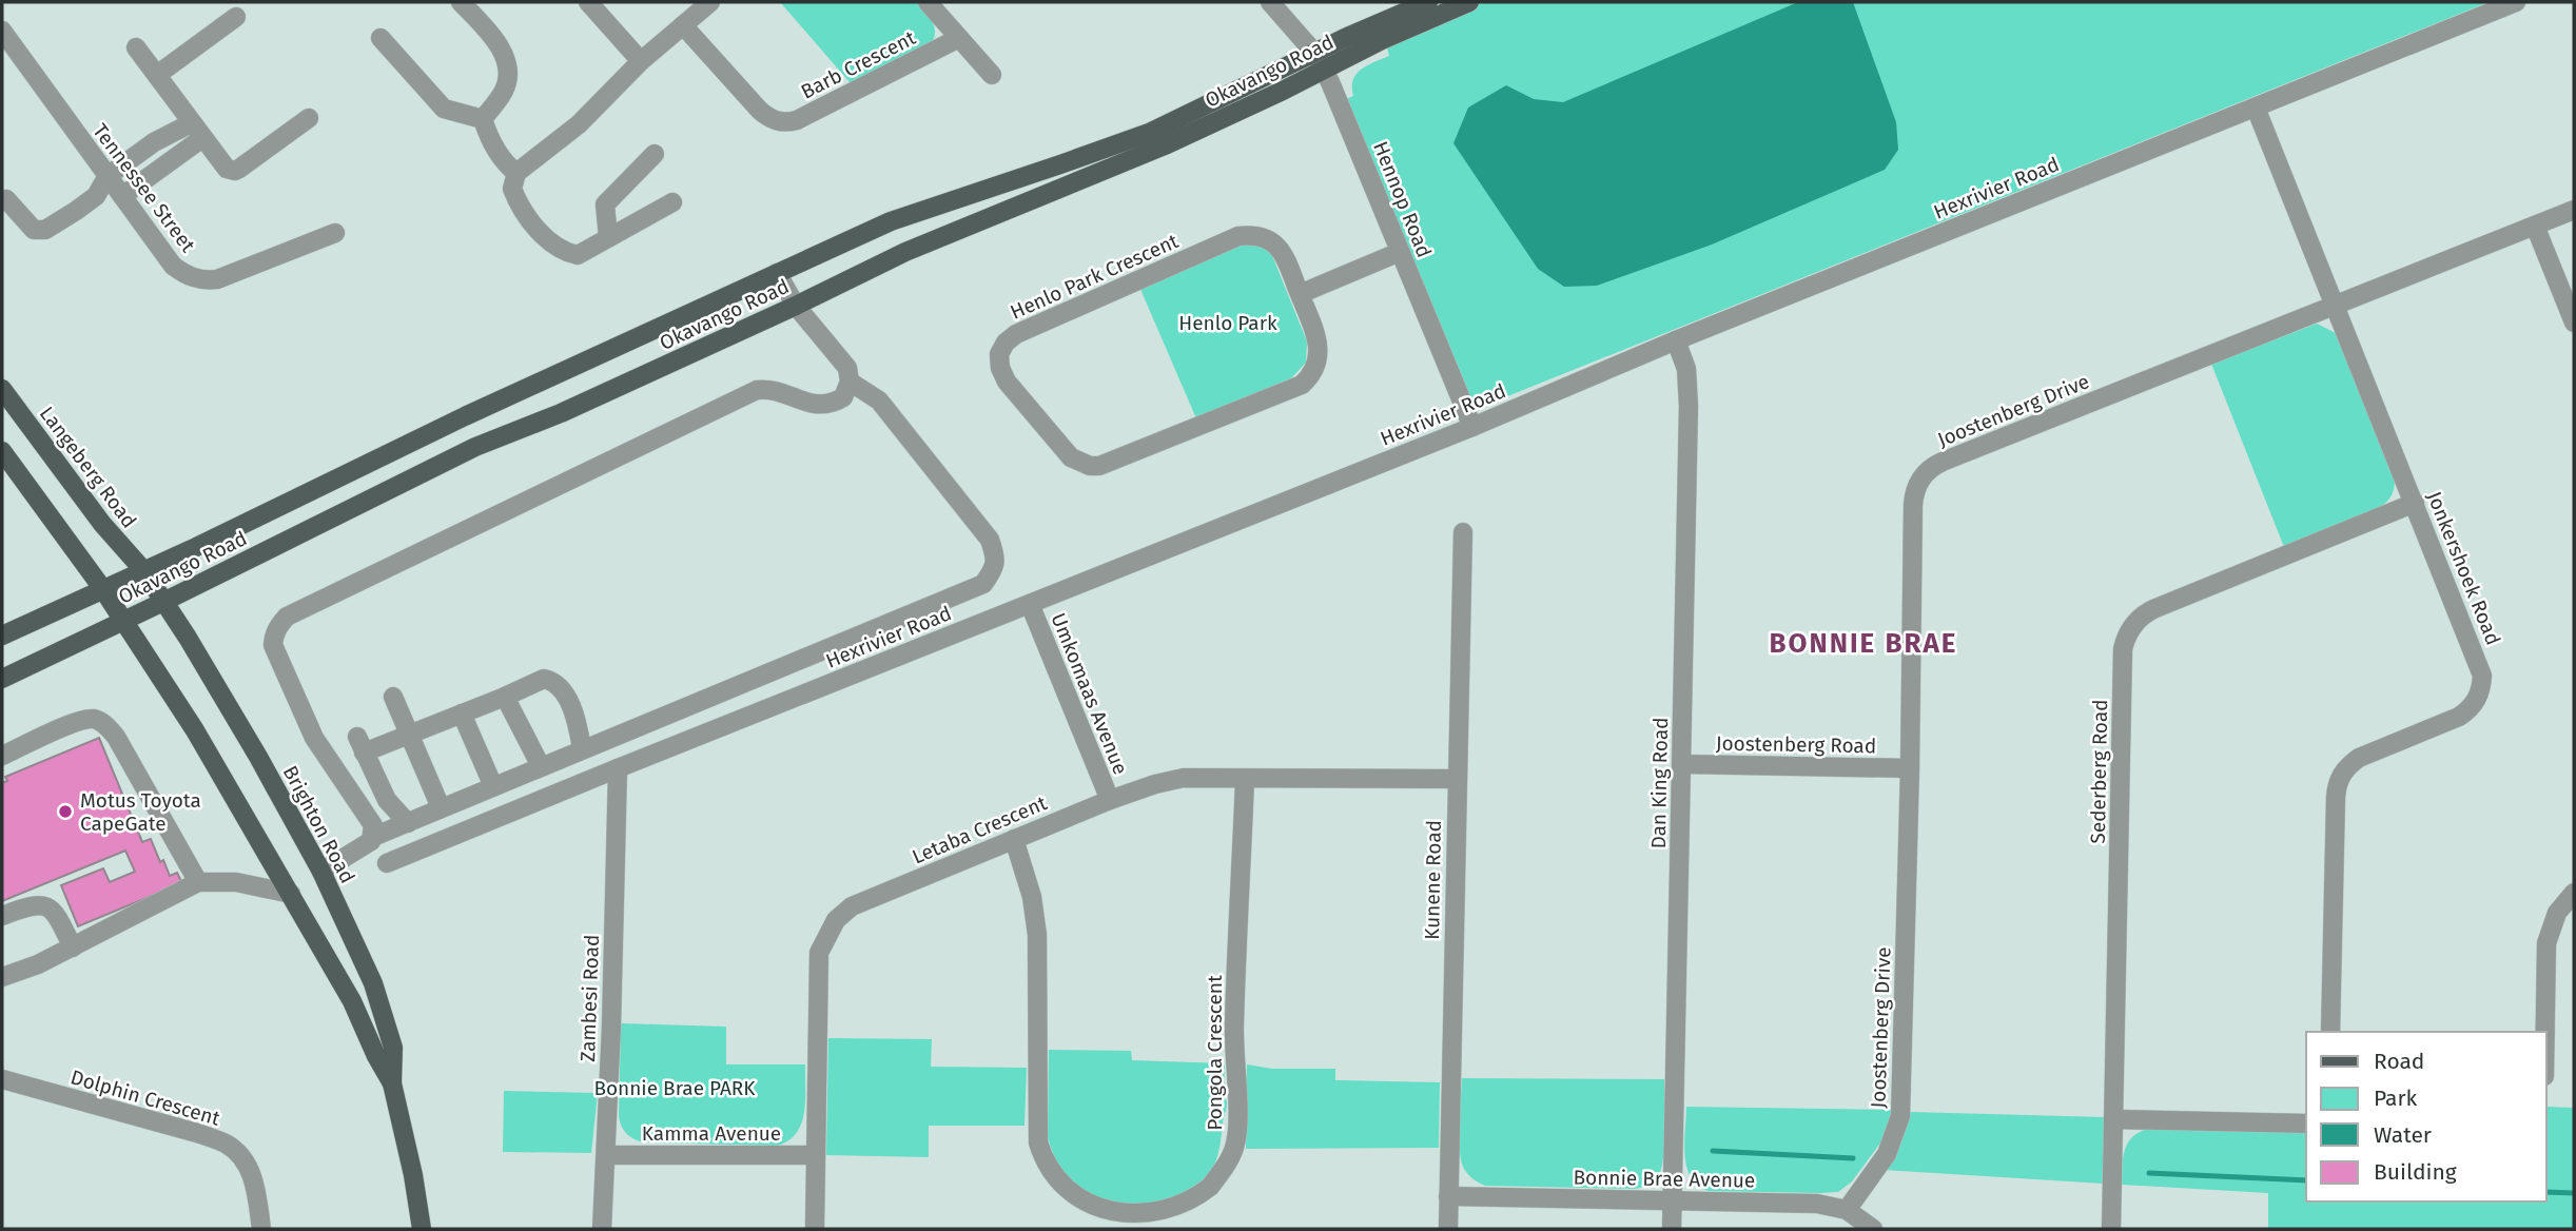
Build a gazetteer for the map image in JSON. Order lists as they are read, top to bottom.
{
  "streets": {
    "main road": ["Okavango Road", "Langeberg Road", "Brighton Road"],
    "street": [
      "Barb Crescent",
      "Tennessee Street",
      "Hexrivier Road",
      "Hennop Road",
      "Henlo Park Crescent",
      "Joostenberg Drive",
      "Jonkershoek Road",
      "Umkomaas Avenue",
      "Joostenberg Road",
      "Sederberg Road",
      "Dan King Road",
      "Letaba Crescent",
      "Kunene Road",
      "Zambesi Road",
      "Pongola Crescent",
      "Dolphin Crescent",
      "Kamma Avenue",
      "Bonnie Brae Avenue"
    ]
  },
  "crossings": [
    ["Okavango Road", "Hennop Road"],
    ["Okavango Road", "Langeberg Road"],
    ["Okavango Road", "Brighton Road"],
    ["Hexrivier Road", "Hennop Road"],
    ["Hexrivier Road", "Jonkershoek Road"],
    ["Hexrivier Road", "Umkomaas Avenue"],
    ["Hexrivier Road", "Dan King Road"],
    ["Hexrivier Road", "Zambesi Road"],
    ["Joostenberg Drive", "Jonkershoek Road"],
    ["Joostenberg Drive", "Joostenberg Road"],
    ["Joostenberg Drive", "Bonnie Brae Avenue"],
    ["Langeberg Road", "Brighton Road"],
    ["Jonkershoek Road", "Sederberg Road"],
    ["Umkomaas Avenue", "Letaba Crescent"],
    ["Joostenberg Road", "Dan King Road"],
    ["Dan King Road", "Bonnie Brae Avenue"],
    ["Letaba Crescent", "Kunene Road"],
    ["Letaba Crescent", "Pongola Crescent"],
    ["Letaba Crescent", "Kamma Avenue"],
    ["Kunene Road", "Bonnie Brae Avenue"],
    ["Zambesi Road", "Kamma Avenue"]
  ],
  "districts": ["BONNIE BRAE"],
  "parks": ["Henlo Park", "Bonnie Brae PARK"],
  "places": ["Motus Toyota CapeGate"],
  "legend": [
    "Road",
    "Park",
    "Water",
    "Building"
  ]
}
